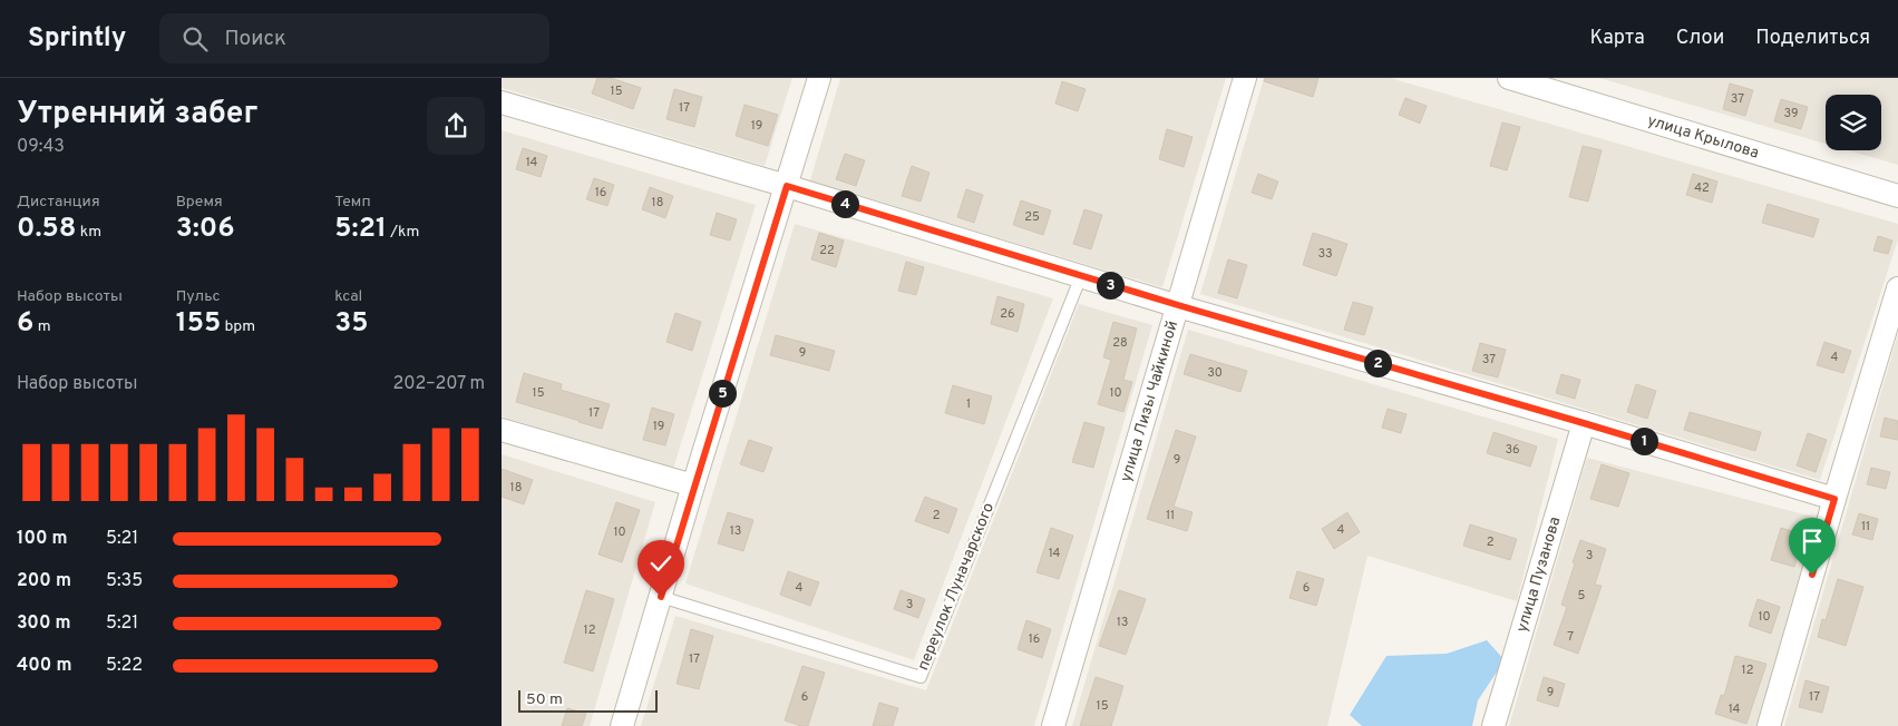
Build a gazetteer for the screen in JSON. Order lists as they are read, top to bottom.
{
  "streets": {
    "street": ["улица Крылова", "улица Лизы Чайкиной", "улица Пузанова"],
    "lane": ["переулок Луначарского"]
  },
  "house_numbers": [
    "15",
    "37",
    "17",
    "39",
    "19",
    "14",
    "42",
    "16",
    "18",
    "25",
    "22",
    "33",
    "26",
    "28",
    "9",
    "4",
    "37",
    "30",
    "15",
    "10",
    "1",
    "17",
    "19",
    "36",
    "9",
    "18",
    "2",
    "11",
    "11",
    "4",
    "13",
    "10",
    "2",
    "14",
    "3",
    "4",
    "6",
    "5",
    "3",
    "10",
    "13",
    "12",
    "7",
    "16",
    "17",
    "12",
    "9",
    "6",
    "17",
    "15",
    "14"
  ],
  "scale_bar": "50 m",
  "page": {
    "header": "Sprintly",
    "search": "Поиск",
    "nav": ["Карта", "Слои", "Поделиться"],
    "heading": ["Утренний забег", "09:43"],
    "stats": [
      ["Дистанция", "0.58 km"],
      ["Время", "3:06"],
      ["Темп", "5:21 /km"],
      ["Набор высоты", "6 m"],
      ["Пульс", "155 bpm"],
      ["kcal", "35"]
    ],
    "pins": [
      "4",
      "3",
      "2",
      "5",
      "1"
    ],
    "chart": ["Набор высоты", "202–207 m"],
    "list": [
      {
        "name": "100 m",
        "note": "5:21"
      },
      {
        "name": "200 m",
        "note": "5:35"
      },
      {
        "name": "300 m",
        "note": "5:21"
      },
      {
        "name": "400 m",
        "note": "5:22"
      }
    ],
    "scale": "50 m"
  }
}
